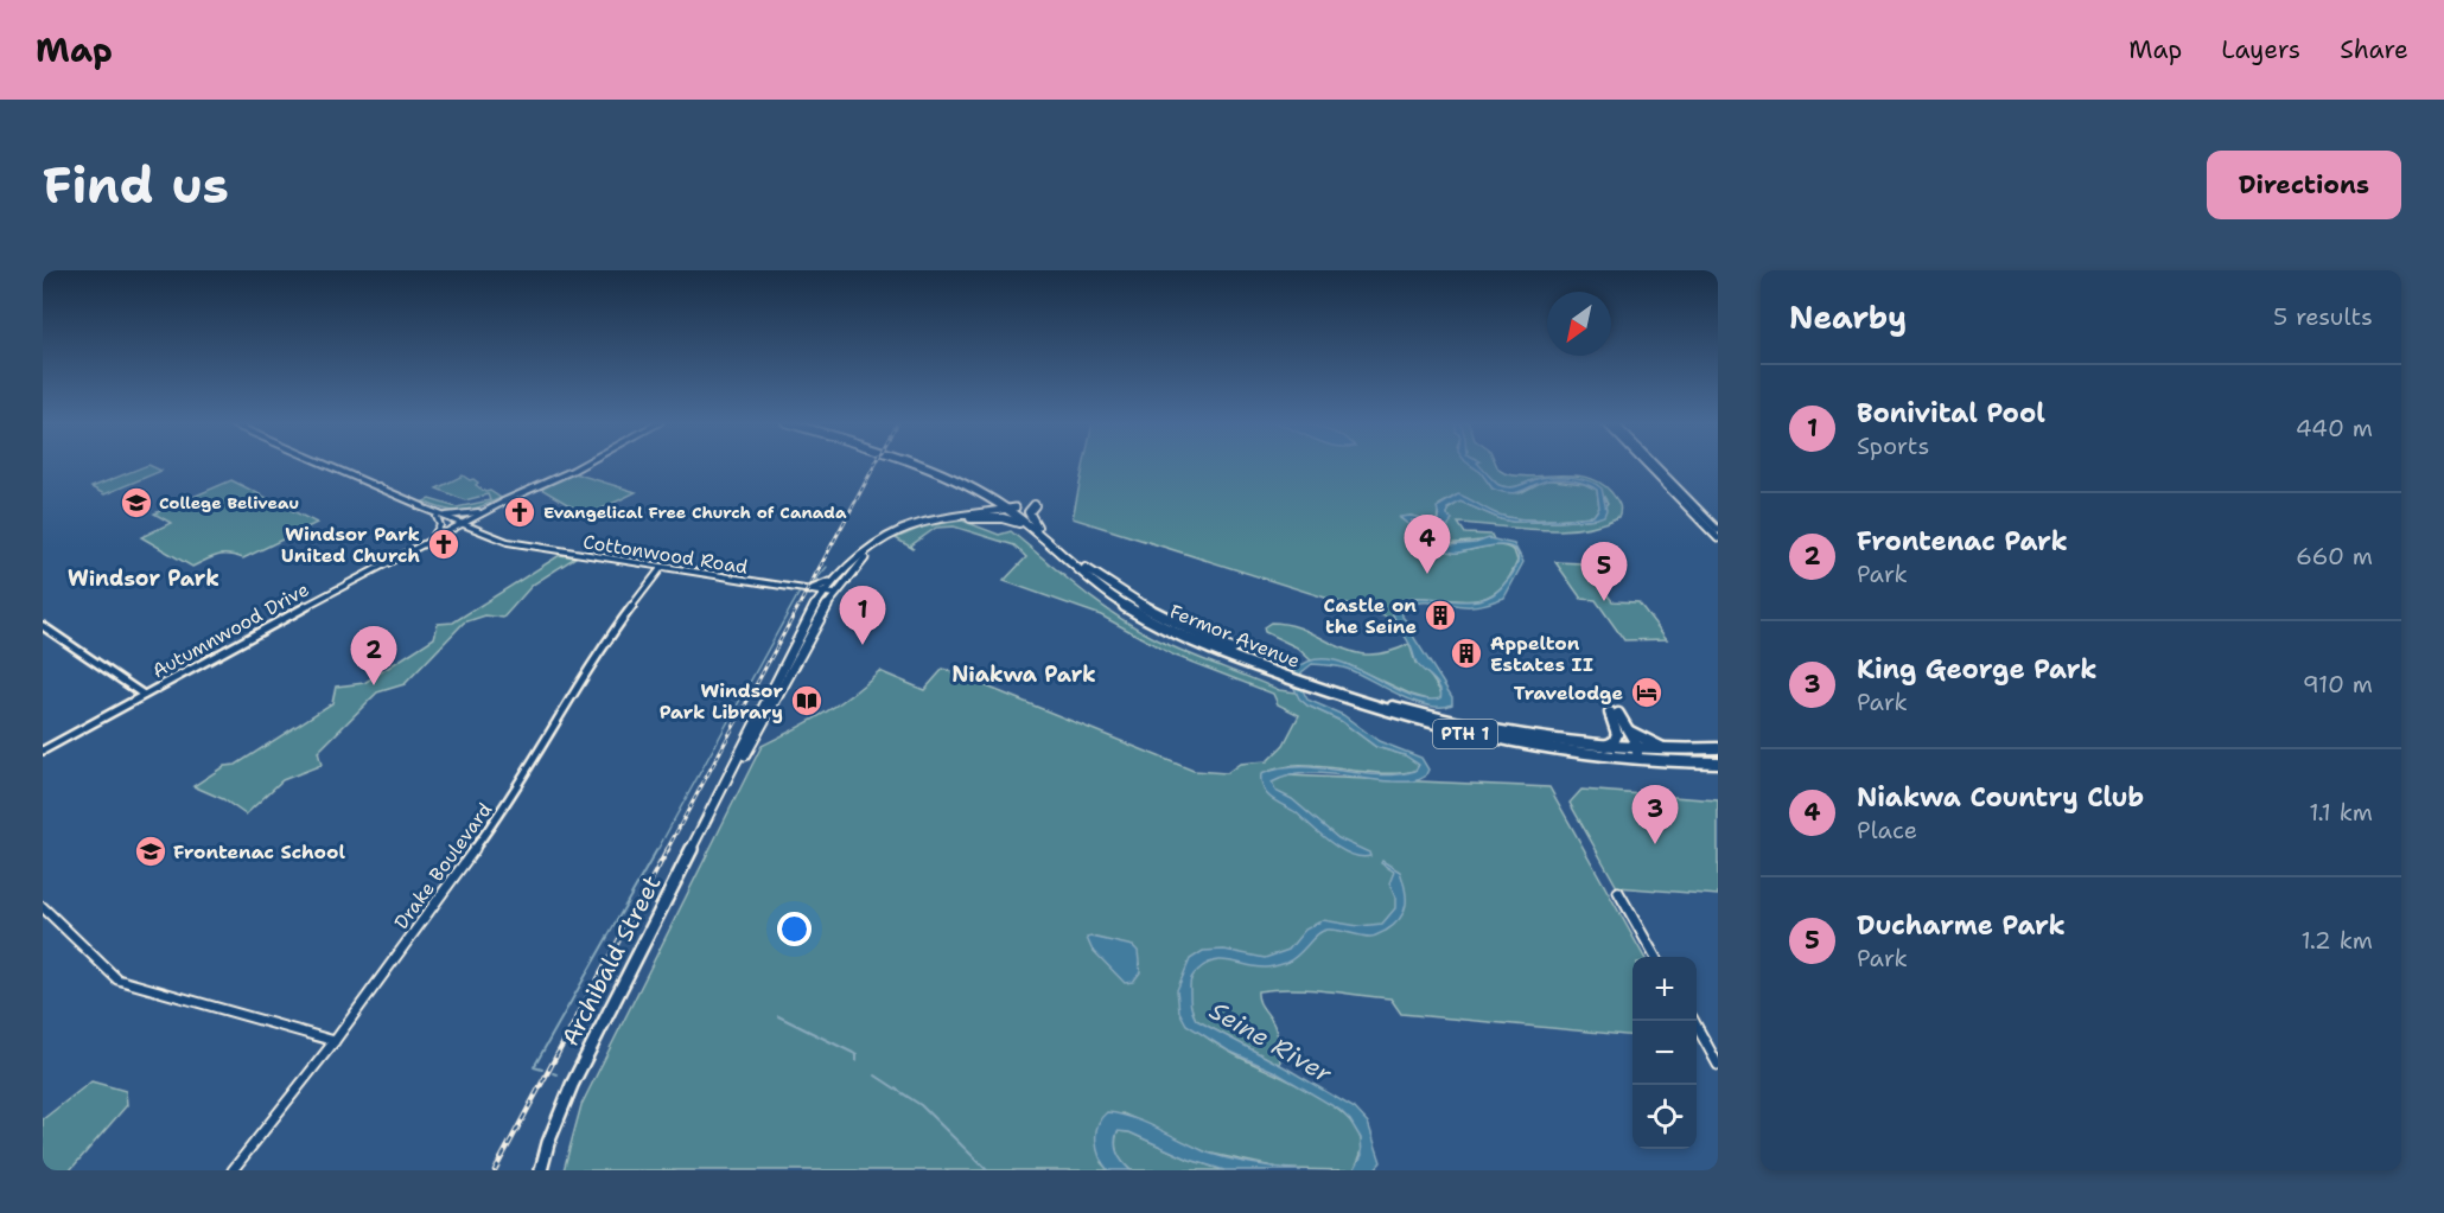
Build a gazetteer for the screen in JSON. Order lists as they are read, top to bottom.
{
  "streets": {
    "highway": ["Fermor Avenue", "PTH 1"],
    "main road": ["Archibald Street"],
    "street": ["Cottonwood Road", "Autumnwood Drive", "Drake Boulevard"]
  },
  "crossings": [
    ["Cottonwood Road", "Autumnwood Drive"],
    ["Cottonwood Road", "Drake Boulevard"],
    ["Cottonwood Road", "Archibald Street"],
    ["Fermor Avenue", "Archibald Street"]
  ],
  "districts": ["Windsor Park", "Niakwa Park"],
  "water": ["Seine River"],
  "places": {
    "school or university": ["College Beliveau", "Frontenac School"],
    "church": ["Evangelical Free Church of Canada", "Windsor Park United Church"],
    "building": ["Castle on the Seine", "Appelton Estates II"],
    "hotel": ["Travelodge"],
    "library": ["Windsor Park Library"]
  },
  "north": "bottom left",
  "page": {
    "header": "Map",
    "nav": ["Map", "Layers", "Share"],
    "buttons": "Directions",
    "title": "Find us",
    "heading": ["Nearby", "5 results"],
    "list": [
      {
        "mark": "1",
        "name": "Bonivital Pool",
        "note": "Sports",
        "value": "440 m"
      },
      {
        "mark": "2",
        "name": "Frontenac Park",
        "note": "Park",
        "value": "660 m"
      },
      {
        "mark": "3",
        "name": "King George Park",
        "note": "Park",
        "value": "910 m"
      },
      {
        "mark": "4",
        "name": "Niakwa Country Club",
        "note": "Place",
        "value": "1.1 km"
      },
      {
        "mark": "5",
        "name": "Ducharme Park",
        "note": "Park",
        "value": "1.2 km"
      }
    ],
    "pins": [
      "4",
      "5",
      "1",
      "2",
      "3"
    ],
    "map_buttons": ["+", "−"]
  }
}
